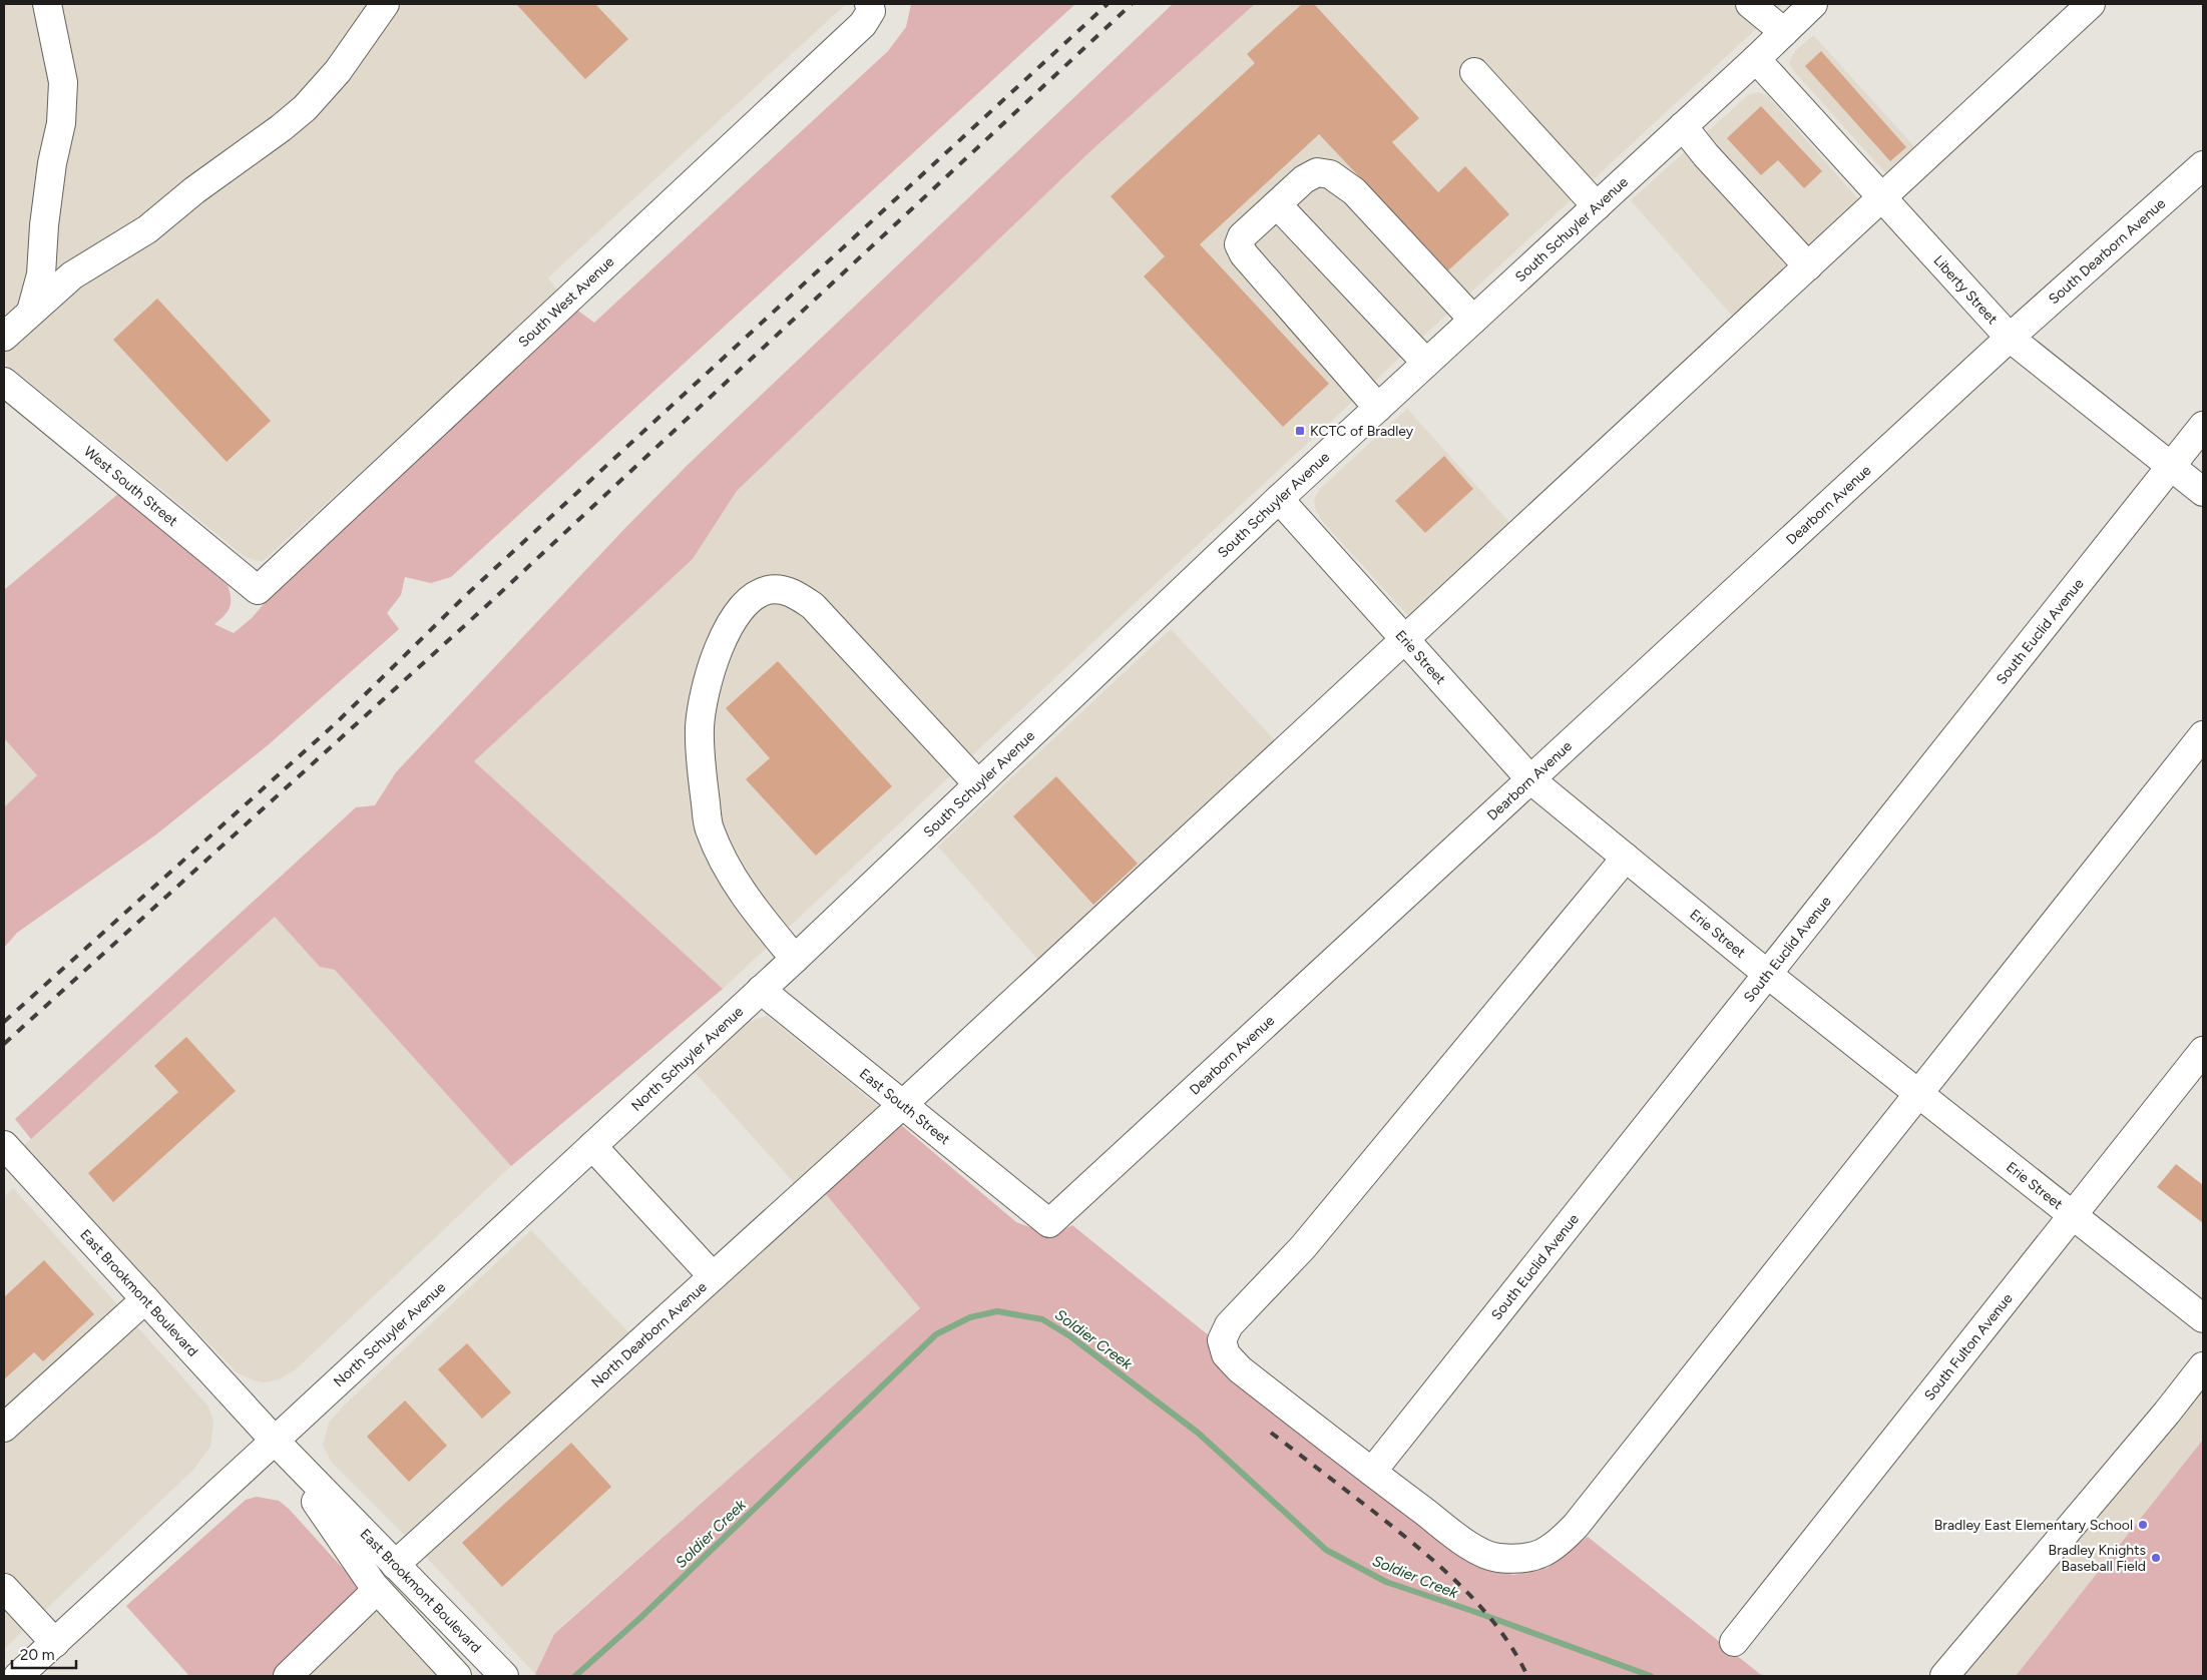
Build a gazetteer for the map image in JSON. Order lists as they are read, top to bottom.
{
  "streets": {
    "street": [
      "South Schuyler Avenue",
      "South Dearborn Avenue",
      "Liberty Street",
      "South West Avenue",
      "West South Street",
      "Dearborn Avenue",
      "South Euclid Avenue",
      "Erie Street",
      "North Schuyler Avenue",
      "East South Street",
      "East Brookmont Boulevard",
      "North Dearborn Avenue",
      "South Fulton Avenue"
    ]
  },
  "crossings": [
    ["South Schuyler Avenue", "Liberty Street"],
    ["South Schuyler Avenue", "Erie Street"],
    ["South Schuyler Avenue", "North Schuyler Avenue"],
    ["South Schuyler Avenue", "East South Street"],
    ["South Dearborn Avenue", "Liberty Street"],
    ["South Dearborn Avenue", "Dearborn Avenue"],
    ["Liberty Street", "Dearborn Avenue"],
    ["Liberty Street", "South Euclid Avenue"],
    ["Liberty Street", "North Dearborn Avenue"],
    ["South West Avenue", "West South Street"],
    ["Dearborn Avenue", "Erie Street"],
    ["Dearborn Avenue", "East South Street"],
    ["South Euclid Avenue", "Erie Street"],
    ["Erie Street", "North Dearborn Avenue"],
    ["Erie Street", "South Fulton Avenue"],
    ["North Schuyler Avenue", "East South Street"],
    ["North Schuyler Avenue", "East Brookmont Boulevard"],
    ["East South Street", "North Dearborn Avenue"],
    ["East Brookmont Boulevard", "North Dearborn Avenue"]
  ],
  "water": ["Soldier Creek"],
  "places": {
    "transit": ["KCTC of Bradley"],
    "other": ["Bradley East Elementary School", "Bradley Knights Baseball Field"]
  },
  "scale_bar": "20 m"
}
